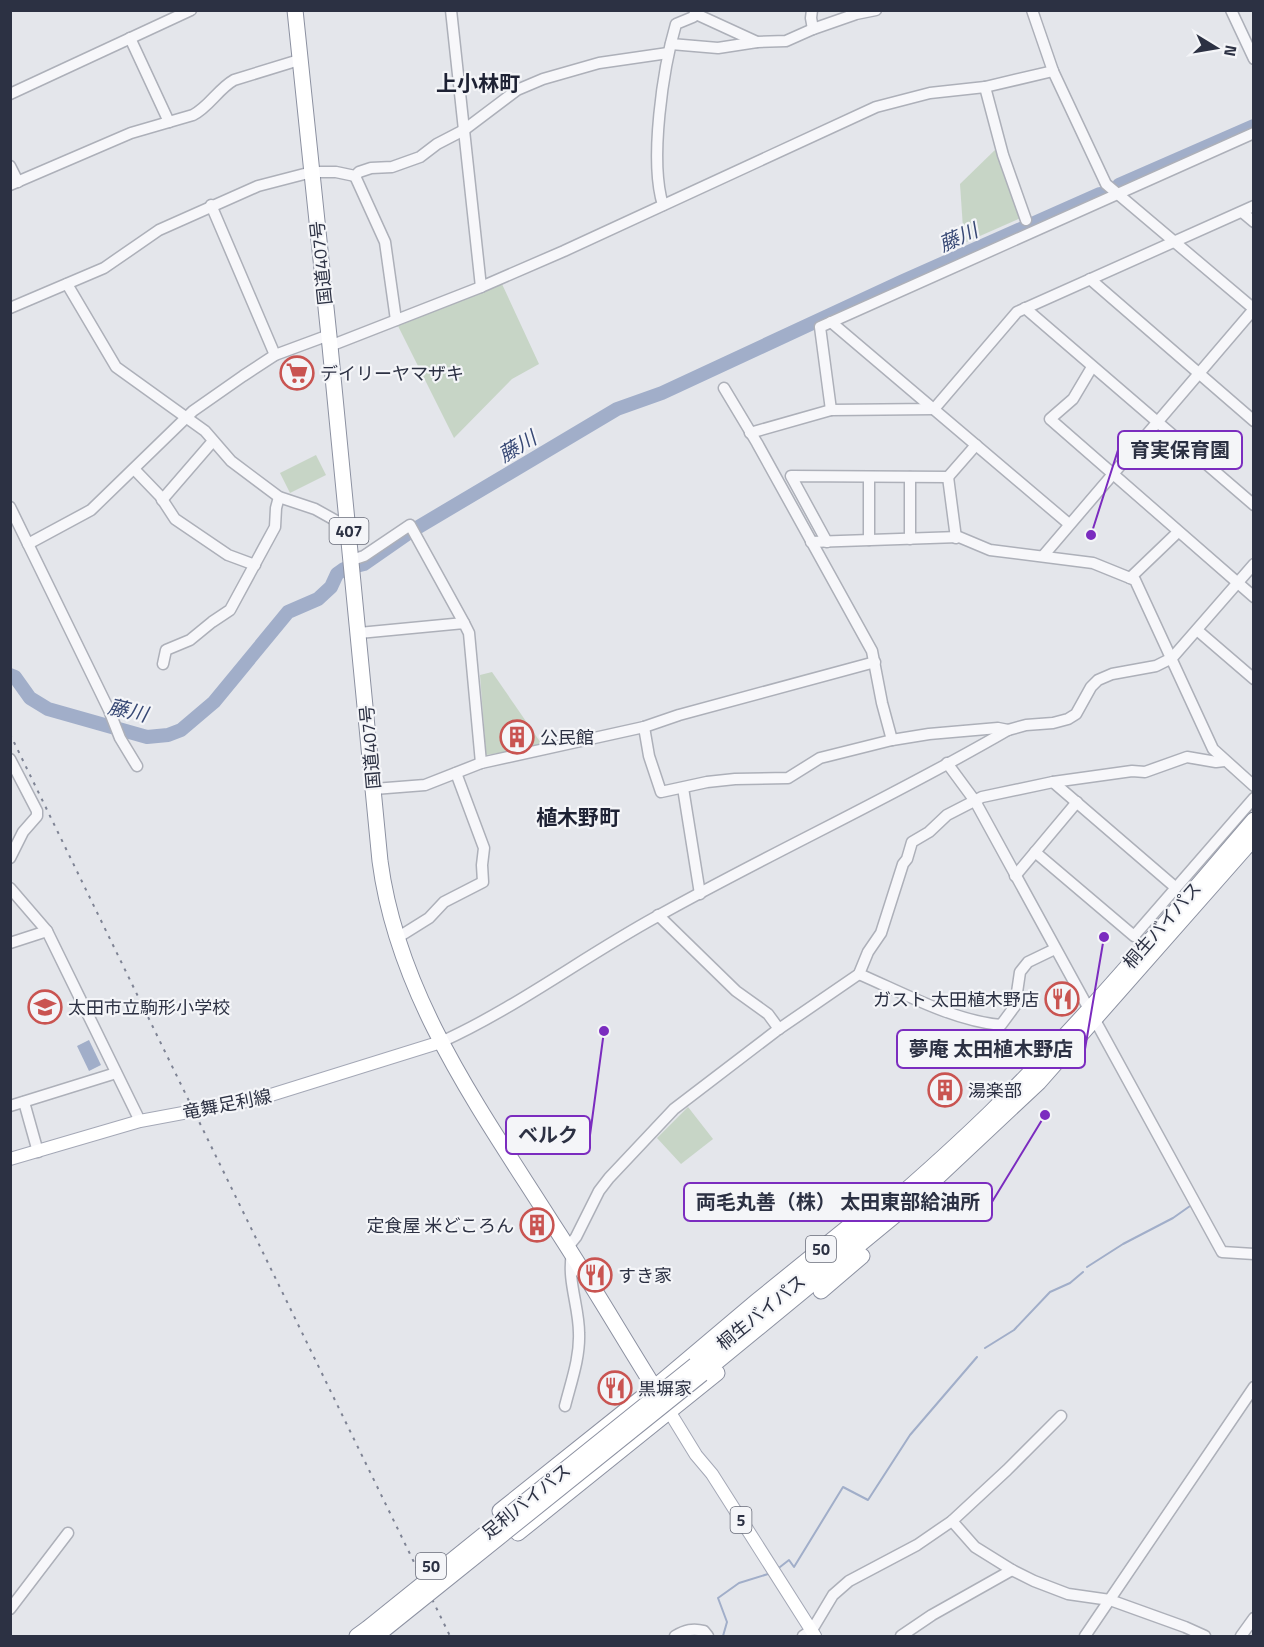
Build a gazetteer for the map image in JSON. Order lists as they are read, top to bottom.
{
  "streets": {
    "highway": [
      "国道407号",
      "407",
      "桐生バイパス",
      "50",
      "足利バイパス"
    ],
    "main road": ["竜舞足利線", "5"]
  },
  "crossings": [
    ["国道407号", "竜舞足利線"],
    ["国道407号", "50"],
    ["国道407号", "5"],
    ["桐生バイパス", "50"],
    ["桐生バイパス", "足利バイパス"],
    ["50", "足利バイパス"],
    ["50", "5"]
  ],
  "districts": ["上小林町", "植木野町"],
  "water": ["藤川"],
  "places": {
    "supermarket": ["デイリーヤマザキ"],
    "other": [
      "育実保育園",
      "夢庵 太田植木野店",
      "ベルク",
      "両毛丸善（株） 太田東部給油所"
    ],
    "building": ["公民館", "湯楽部", "定食屋 米どころん"],
    "restaurant": ["ガスト 太田植木野店", "すき家", "黒塀家"],
    "school or university": ["太田市立駒形小学校"]
  },
  "north": "right"
}
